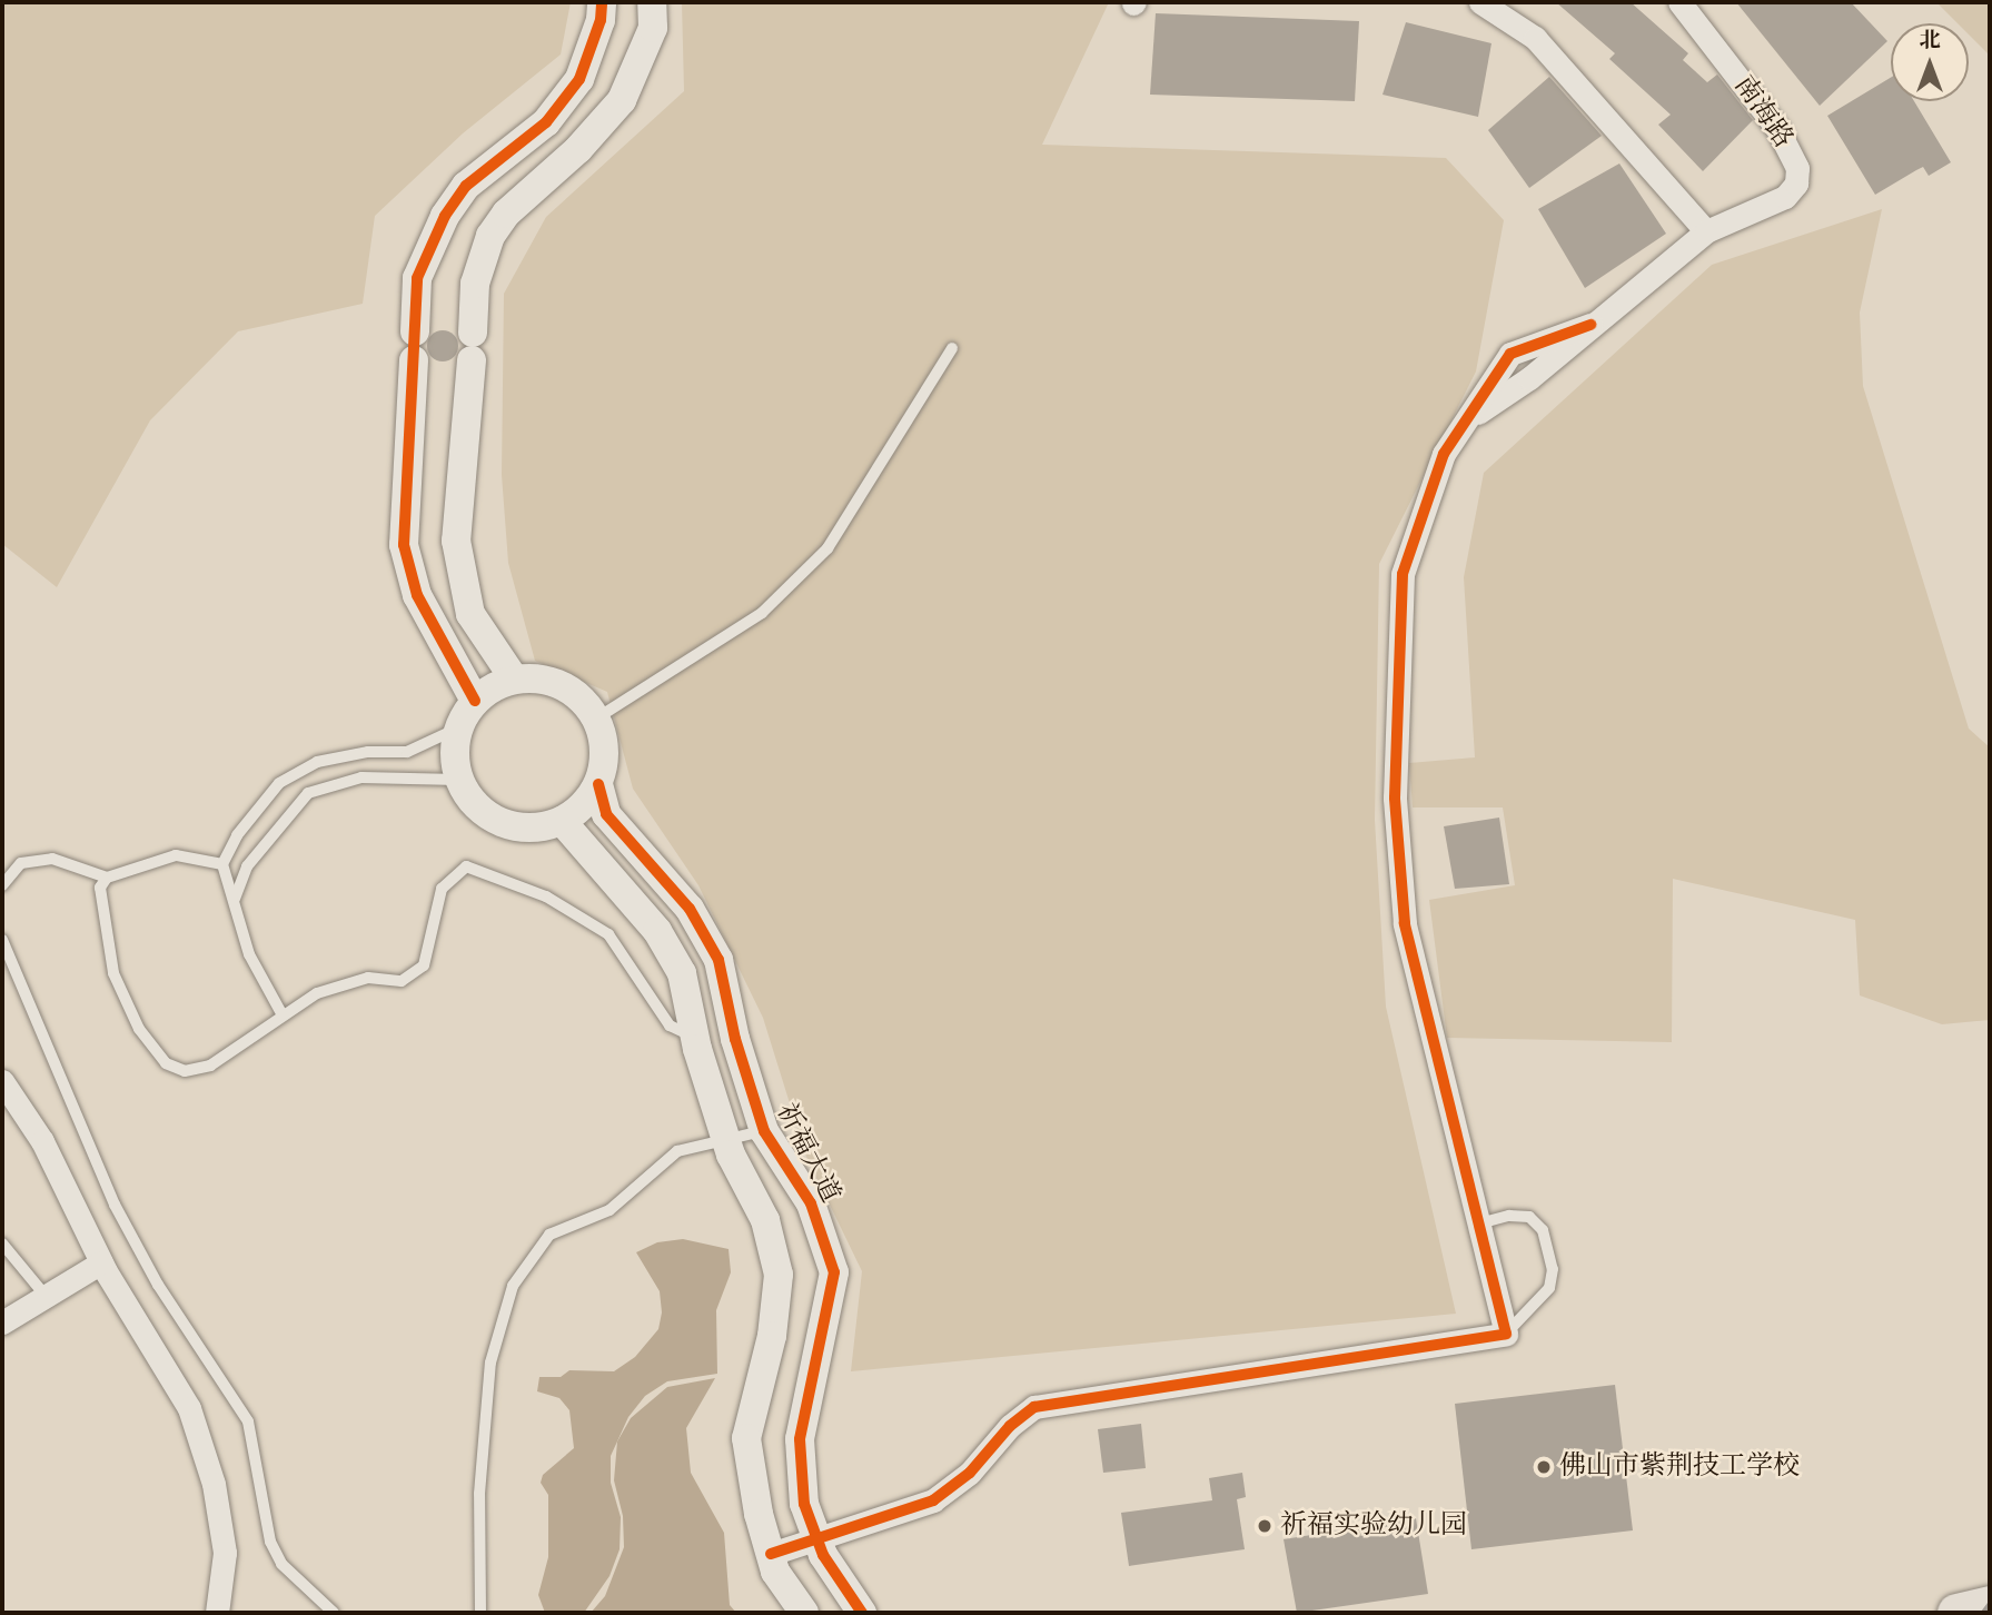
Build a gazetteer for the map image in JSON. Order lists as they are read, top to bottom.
{
  "streets": {
    "street": ["南海路", "祈福大道"]
  },
  "places": ["佛山市紫荆技工学校", "祈福实验幼儿园"],
  "north": "top"
}
